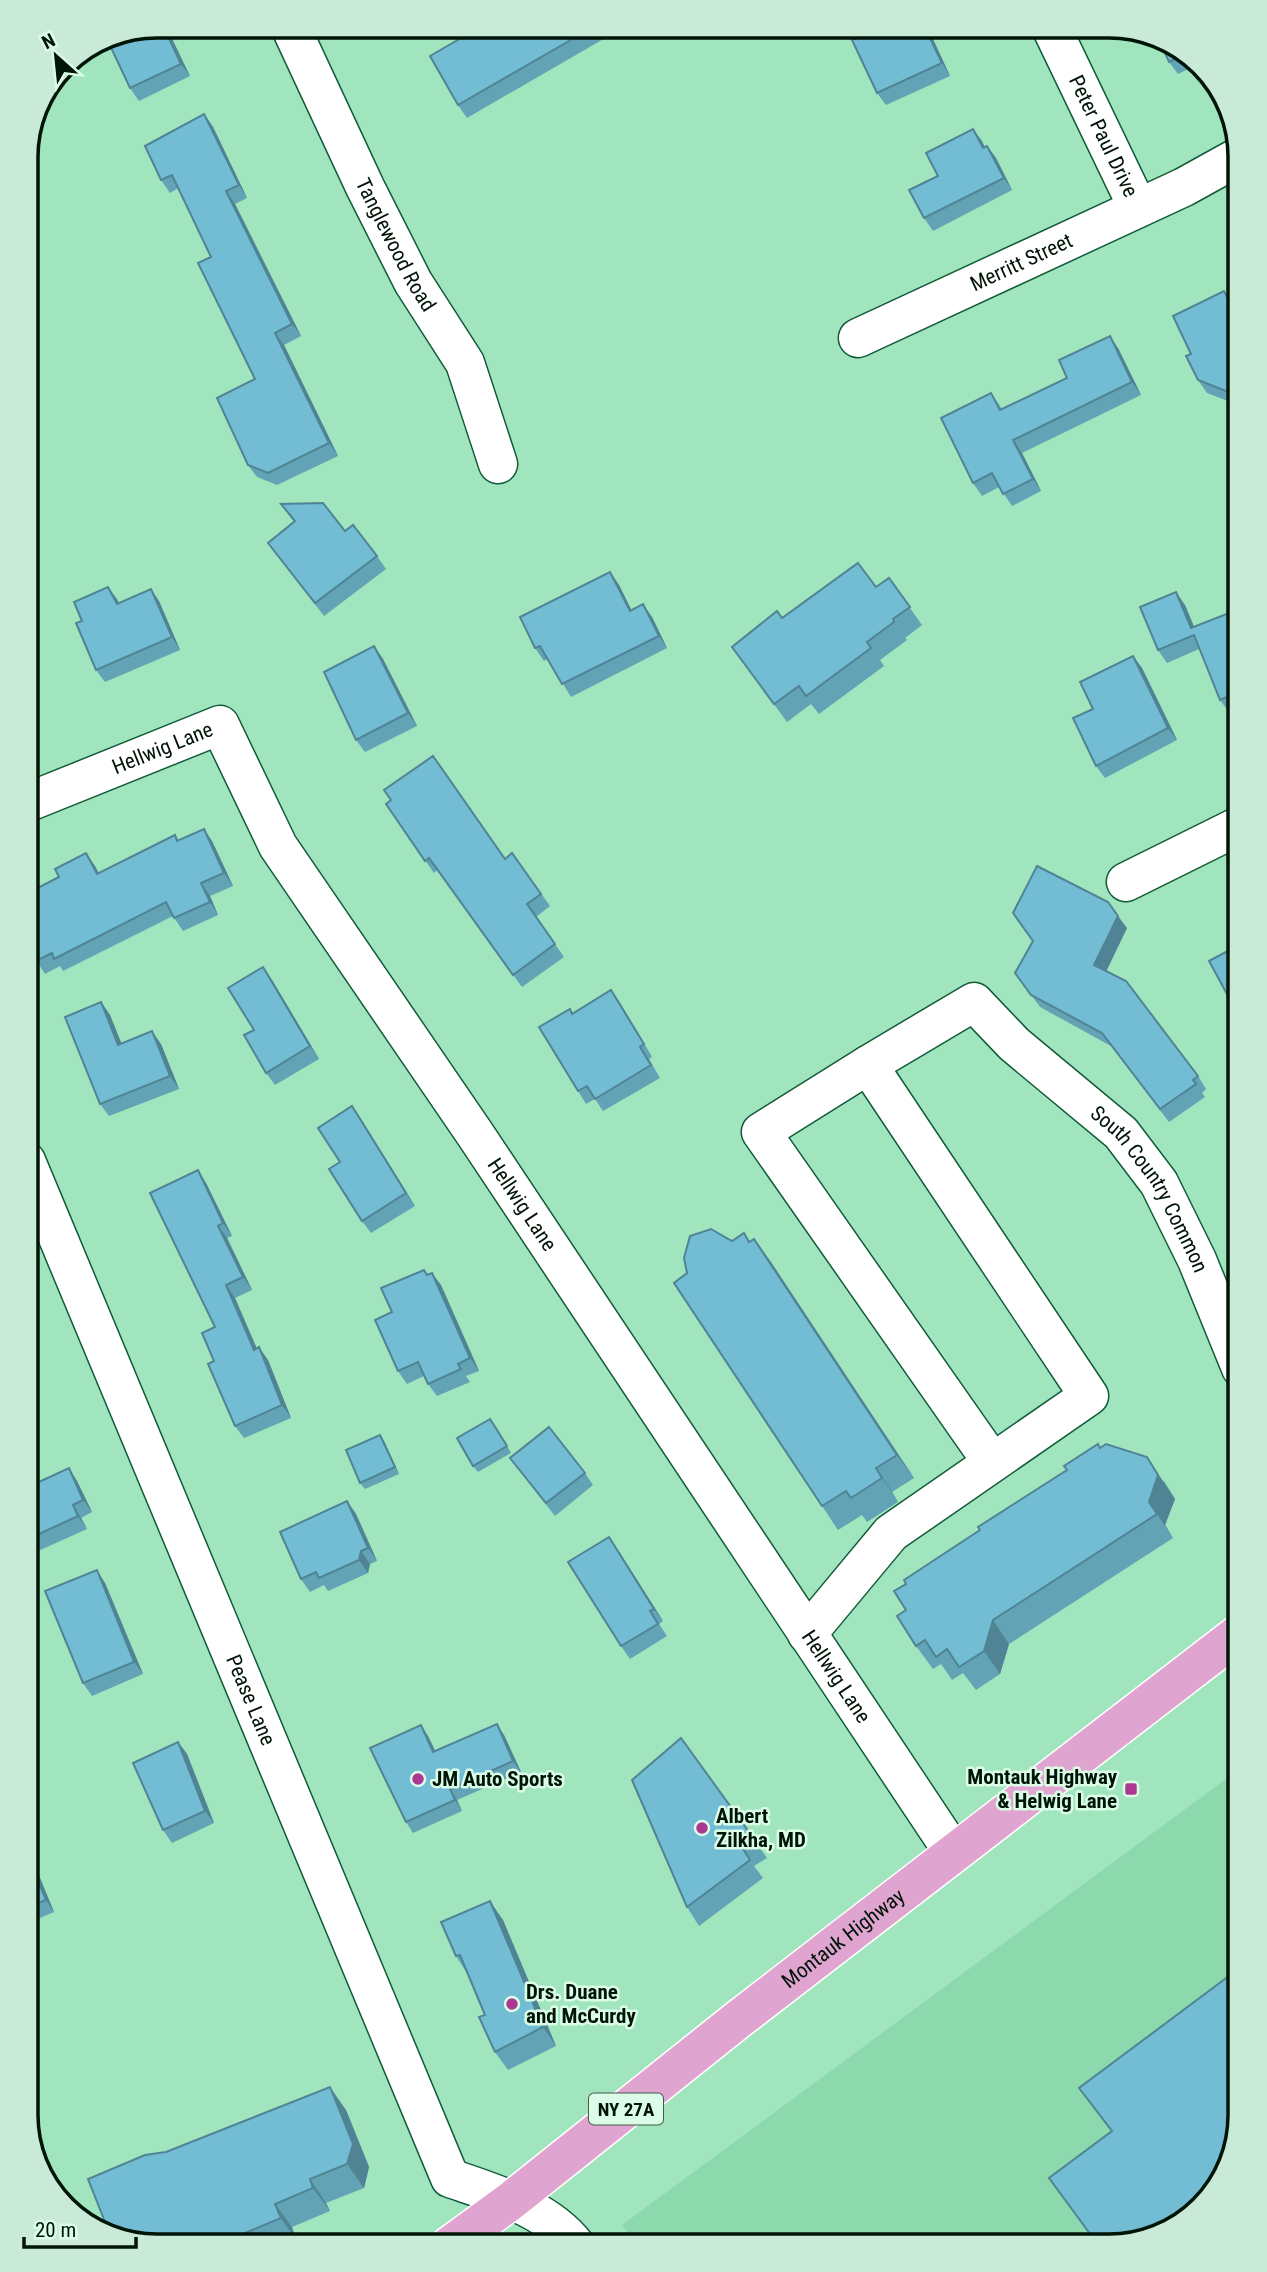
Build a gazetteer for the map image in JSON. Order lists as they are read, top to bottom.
{
  "streets": {
    "main road": ["Montauk Highway", "NY 27A"],
    "street": [
      "Peter Paul Drive",
      "Tanglewood Road",
      "Merritt Street",
      "Hellwig Lane",
      "South Country Common",
      "Pease Lane"
    ]
  },
  "crossings": [
    ["Peter Paul Drive", "Merritt Street"],
    ["Hellwig Lane", "Montauk Highway"],
    ["Pease Lane", "Montauk Highway"]
  ],
  "places": {
    "other": ["JM Auto Sports", "Albert Zilkha, MD", "Drs. Duane and McCurdy"],
    "transit": ["Montauk Highway & Helwig Lane"]
  },
  "scale_bar": "20 m",
  "north": "top left"
}
